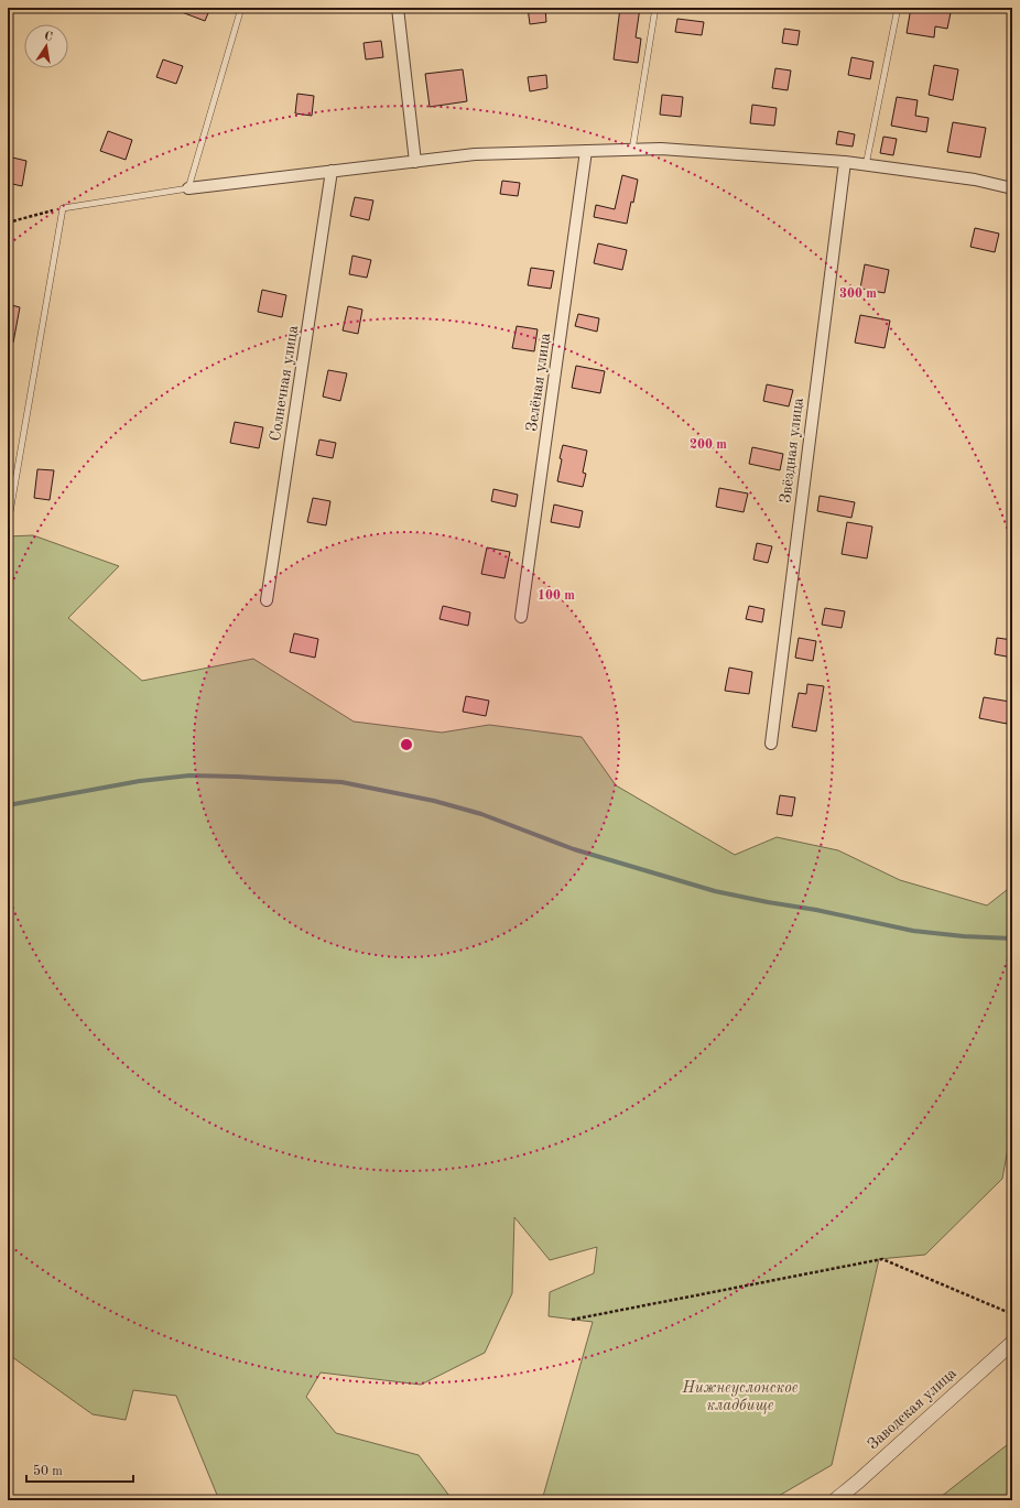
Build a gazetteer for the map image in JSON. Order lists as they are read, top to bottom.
{
  "streets": {
    "street": [
      "Зелёная улица",
      "Солнечная улица",
      "Звёздная улица",
      "Заводская улица"
    ]
  },
  "parks": ["Нижнеуслонское кладбище"],
  "scale_bar": "50 m",
  "north": "top",
  "rings": ["300 m", "200 m", "100 m"]
}
